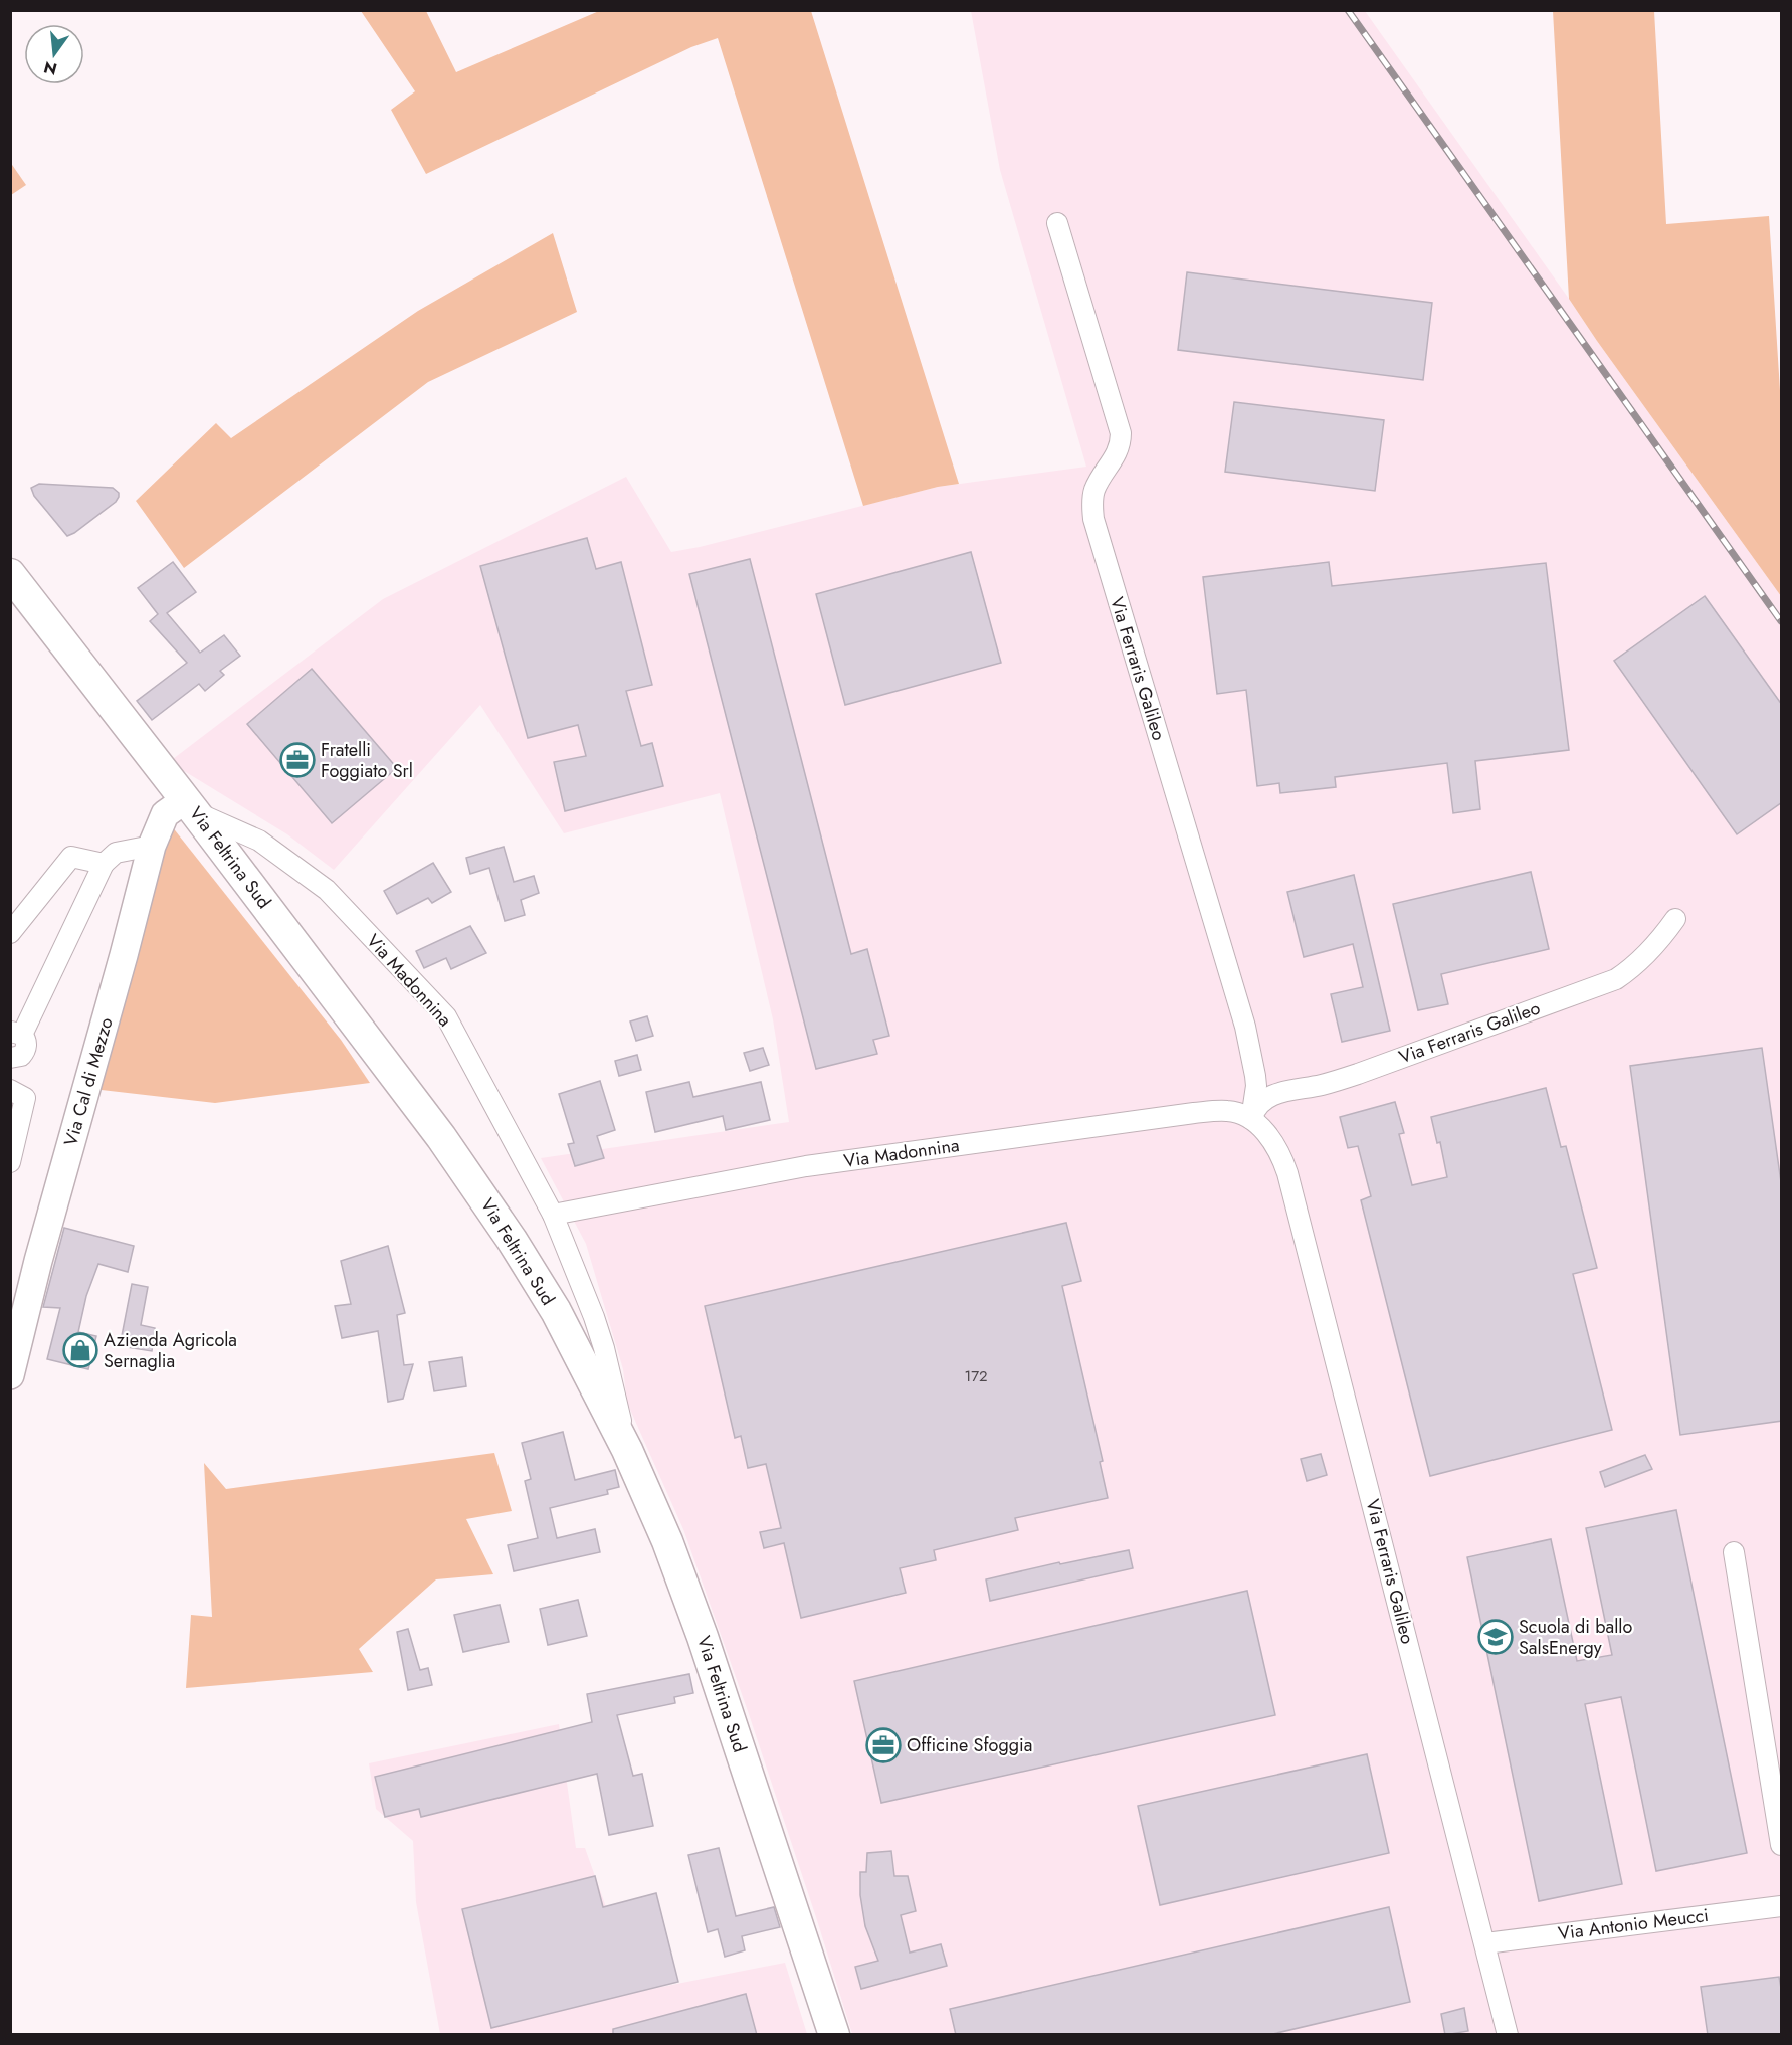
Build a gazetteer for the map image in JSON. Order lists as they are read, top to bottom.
{
  "streets": {
    "main road": ["Via Feltrina Sud"],
    "street": [
      "Via Ferraris Galileo",
      "Via Madonnina",
      "Via Cal di Mezzo",
      "Via Antonio Meucci"
    ]
  },
  "crossings": [
    ["Via Ferraris Galileo", "Via Madonnina"],
    ["Via Ferraris Galileo", "Via Antonio Meucci"],
    ["Via Feltrina Sud", "Via Madonnina"],
    ["Via Feltrina Sud", "Via Cal di Mezzo"],
    ["Via Madonnina", "Via Cal di Mezzo"]
  ],
  "places": {
    "office": ["Fratelli Foggiato Srl", "Officine Sfoggia"],
    "shop": ["Azienda Agricola Sernaglia"],
    "school or university": ["Scuola di ballo SalsEnergy"]
  },
  "house_numbers": ["172"],
  "north": "bottom"
}
